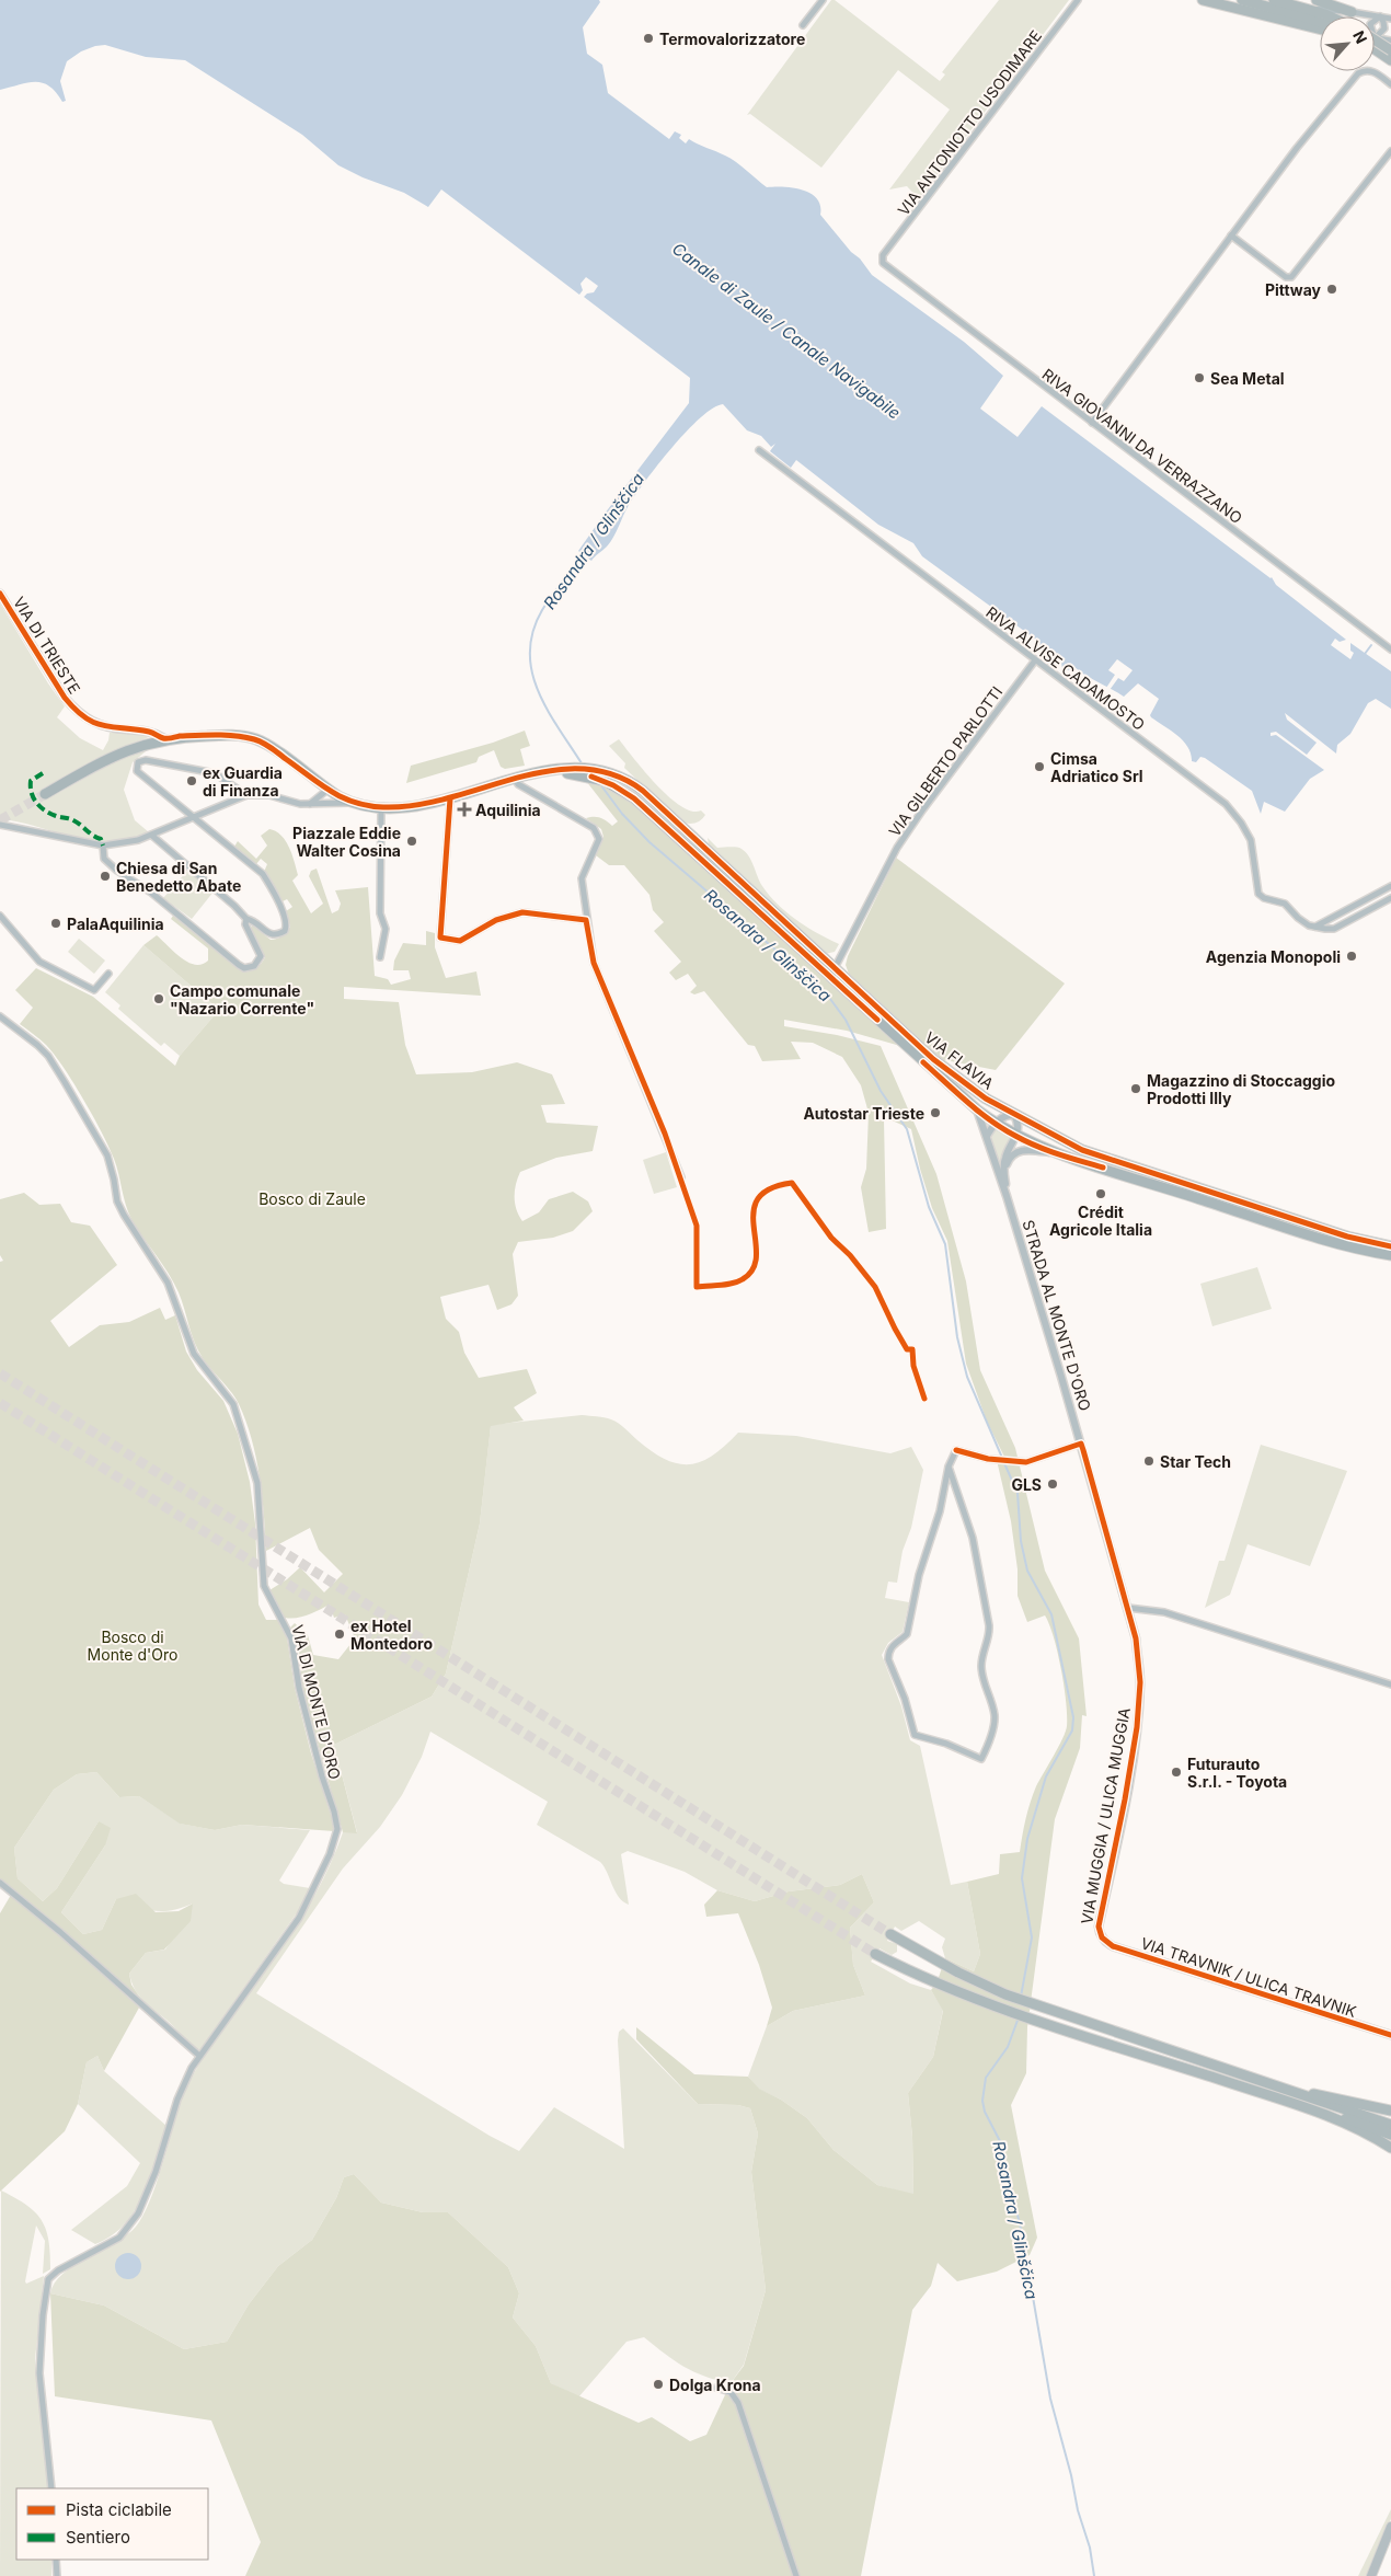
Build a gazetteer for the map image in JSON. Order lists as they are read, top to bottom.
{
  "streets": {
    "main road": ["VIA FLAVIA"],
    "street": [
      "VIA ANTONIOTTO USODIMARE",
      "RIVA GIOVANNI DA VERRAZZANO",
      "VIA DI TRIESTE",
      "RIVA ALVISE CADAMOSTO",
      "VIA GILBERTO PARLOTTI",
      "STRADA AL MONTE D'ORO",
      "VIA DI MONTE D'ORO",
      "VIA MUGGIA / ULICA MUGGIA",
      "VIA TRAVNIK / ULICA TRAVNIK"
    ]
  },
  "crossings": [
    ["VIA ANTONIOTTO USODIMARE", "RIVA GIOVANNI DA VERRAZZANO"],
    ["RIVA ALVISE CADAMOSTO", "VIA GILBERTO PARLOTTI"],
    ["VIA GILBERTO PARLOTTI", "VIA FLAVIA"],
    ["VIA FLAVIA", "STRADA AL MONTE D'ORO"],
    ["STRADA AL MONTE D'ORO", "VIA MUGGIA / ULICA MUGGIA"],
    ["VIA MUGGIA / ULICA MUGGIA", "VIA TRAVNIK / ULICA TRAVNIK"]
  ],
  "water": ["Canale di Zaule / Canale Navigabile", "Rosandra / Glinščica"],
  "parks": ["Bosco di Zaule", "Bosco di Monte d'Oro"],
  "places": {
    "other": [
      "Termovalorizzatore",
      "Pittway",
      "Sea Metal",
      "Cimsa Adriatico Srl",
      "ex Guardia di Finanza",
      "Piazzale Eddie Walter Cosina",
      "Chiesa di San Benedetto Abate",
      "PalaAquilinia",
      "Agenzia Monopoli",
      "Campo comunale \"Nazario Corrente\"",
      "Magazzino di Stoccaggio Prodotti Illy",
      "Autostar Trieste",
      "Crédit Agricole Italia",
      "Star Tech",
      "GLS",
      "ex Hotel Montedoro",
      "Futurauto S.r.l. - Toyota",
      "Dolga Krona"
    ],
    "health": ["Aquilinia"]
  },
  "legend": ["Pista ciclabile", "Sentiero"],
  "north": "top right"
}
